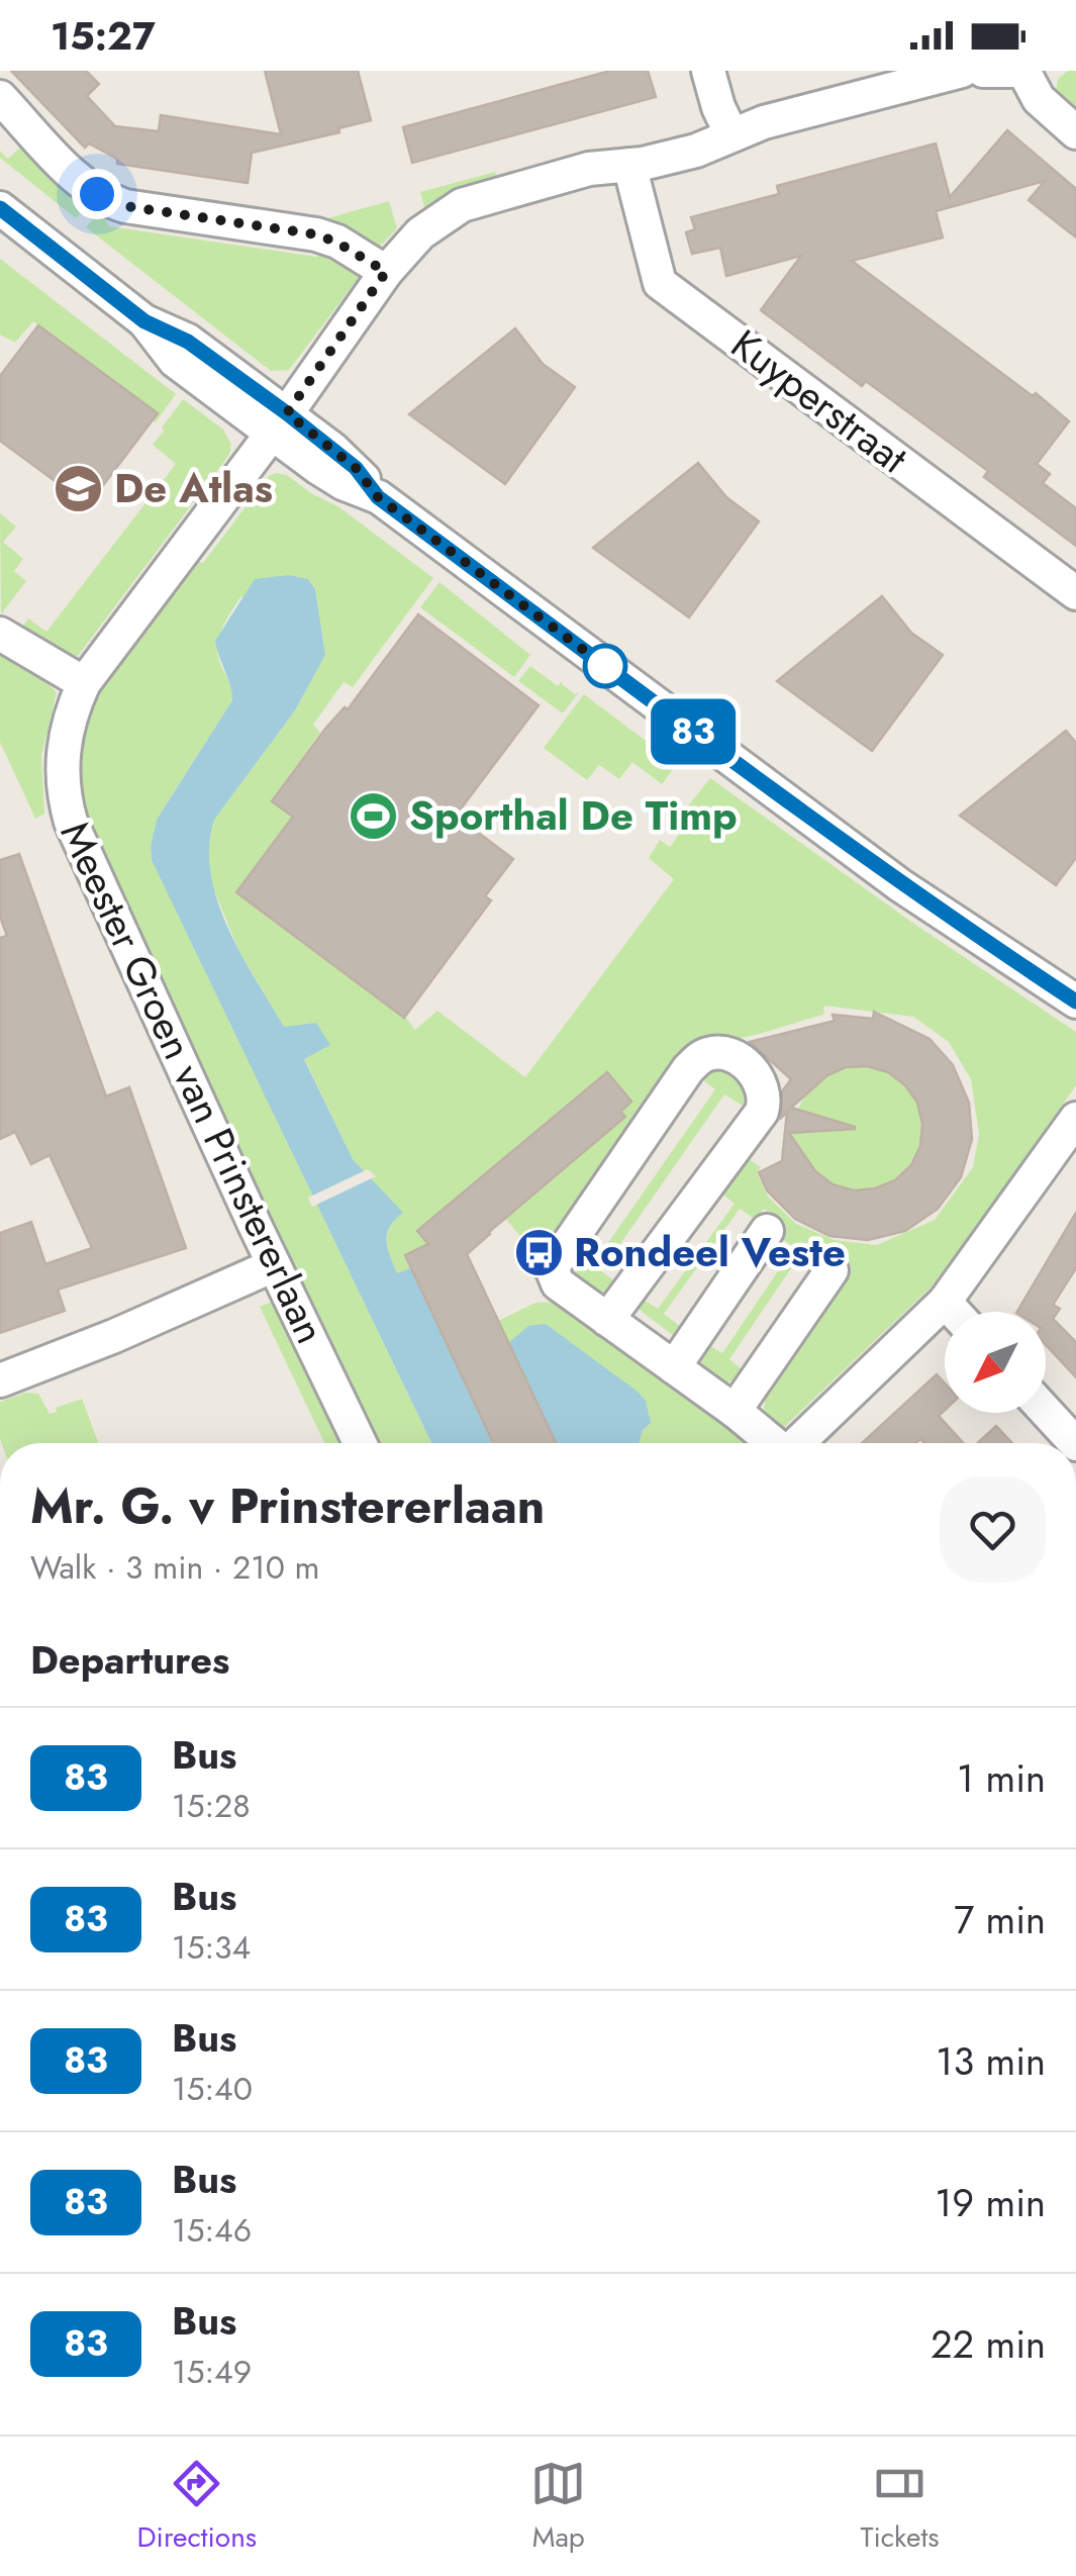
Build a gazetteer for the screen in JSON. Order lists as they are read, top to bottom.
{
  "streets": {
    "street": ["Kuyperstraat", "Meester Groen van Prinstererlaan"]
  },
  "crossings": [
    ["Kuyperstraat", "Meester Groen van Prinstererlaan"]
  ],
  "places": {
    "school or university": ["De Atlas"],
    "sports": ["Sporthal De Timp"],
    "bus stop": ["Rondeel Veste"]
  },
  "lines": ["bus line 83"],
  "north": "bottom left",
  "page": {
    "status": "15:27",
    "on_map": "83",
    "heading": [
      ["Mr. G. v Prinstererlaan", "Walk · 3 min · 210 m"],
      "Departures"
    ],
    "list": [
      {
        "mark": "83",
        "name": "Bus",
        "note": "15:28",
        "value": "1 min"
      },
      {
        "mark": "83",
        "name": "Bus",
        "note": "15:34",
        "value": "7 min"
      },
      {
        "mark": "83",
        "name": "Bus",
        "note": "15:40",
        "value": "13 min"
      },
      {
        "mark": "83",
        "name": "Bus",
        "note": "15:46",
        "value": "19 min"
      },
      {
        "mark": "83",
        "name": "Bus",
        "note": "15:49",
        "value": "22 min"
      }
    ],
    "tabs": ["Directions", "Map", "Tickets"]
  }
}
